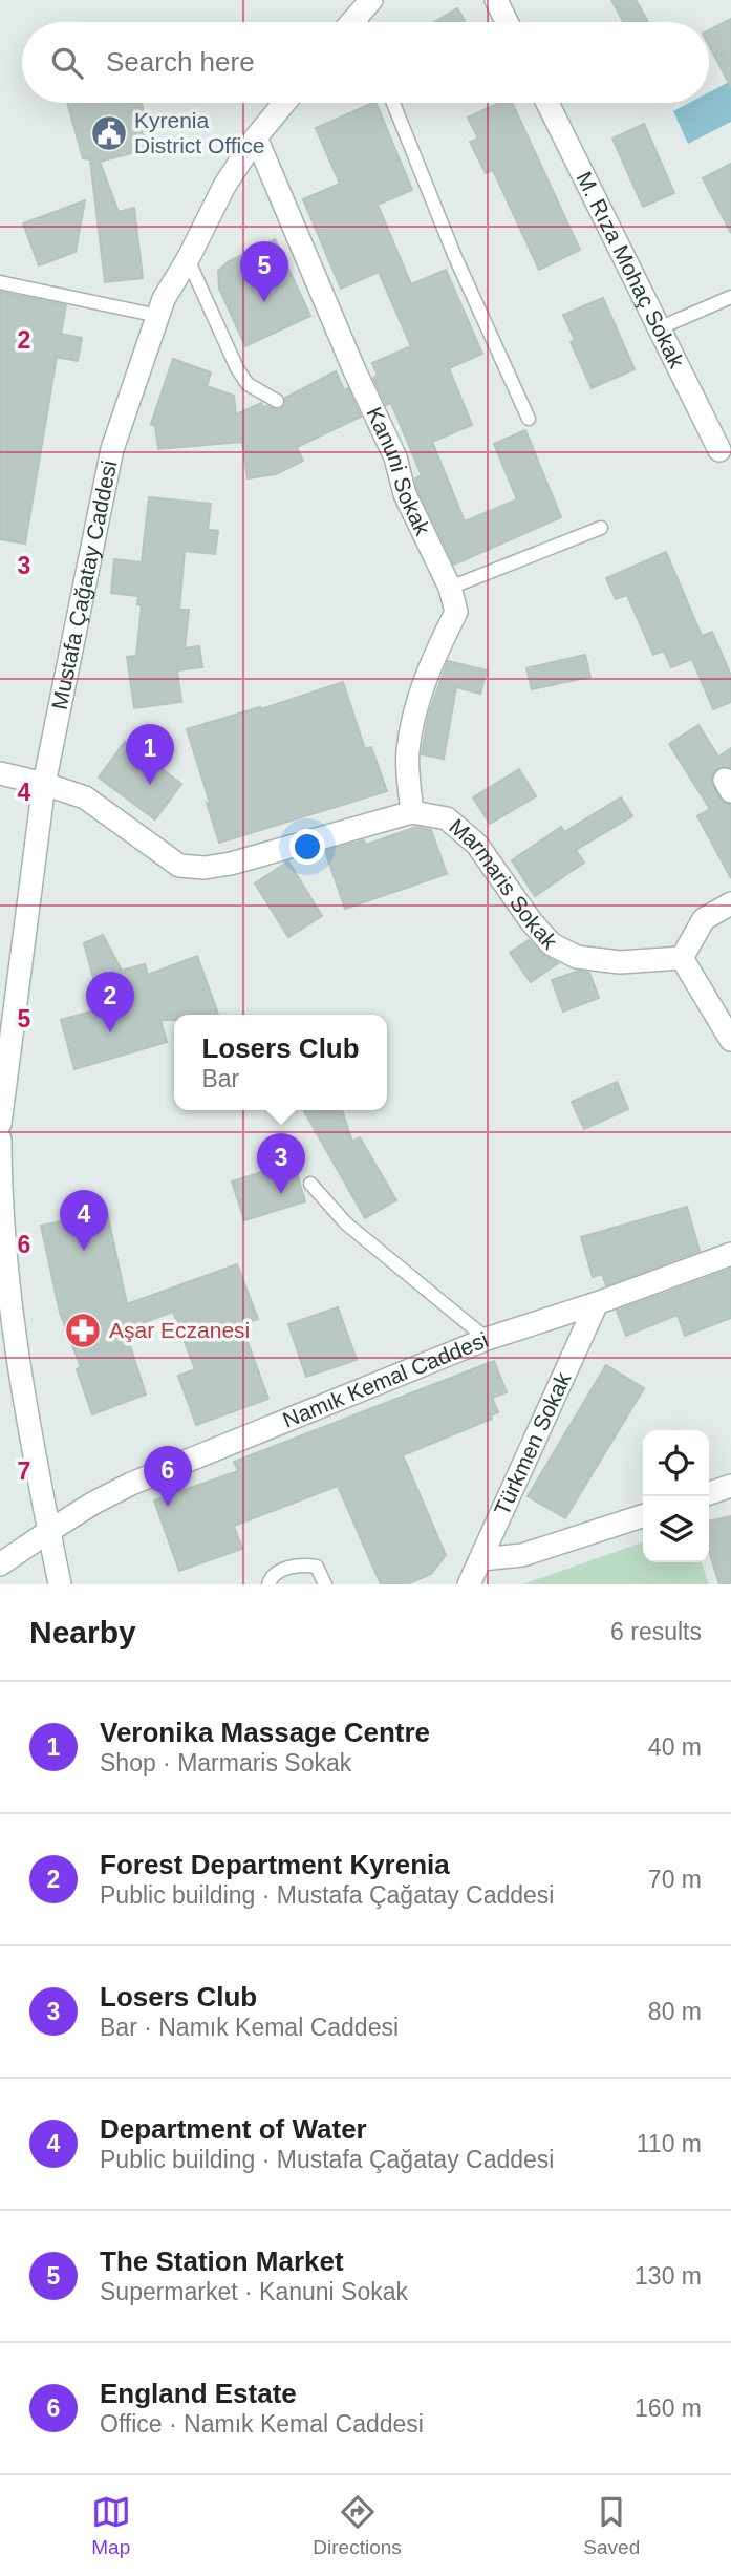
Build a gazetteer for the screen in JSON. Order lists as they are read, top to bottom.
{
  "streets": {
    "street": [
      "M. Rıza Mohaç Sokak",
      "Kanuni Sokak",
      "Mustafa Çağatay Caddesi",
      "Marmaris Sokak",
      "Namık Kemal Caddesi",
      "Türkmen Sokak"
    ]
  },
  "crossings": [
    ["Kanuni Sokak", "Mustafa Çağatay Caddesi"],
    ["Kanuni Sokak", "Marmaris Sokak"],
    ["Mustafa Çağatay Caddesi", "Marmaris Sokak"],
    ["Namık Kemal Caddesi", "Türkmen Sokak"]
  ],
  "places": {
    "public building": ["Kyrenia District Office"],
    "pharmacy": ["Aşar Eczanesi"]
  },
  "page": {
    "search": "Search here",
    "pins": [
      "5",
      "1",
      "2",
      "3",
      "4",
      "6"
    ],
    "popup": ["Losers Club", "Bar"],
    "heading": ["Nearby", "6 results"],
    "list": [
      {
        "mark": "1",
        "name": "Veronika Massage Centre",
        "note": "Shop · Marmaris Sokak",
        "value": "40 m"
      },
      {
        "mark": "2",
        "name": "Forest Department Kyrenia",
        "note": "Public building · Mustafa Çağatay Caddesi",
        "value": "70 m"
      },
      {
        "mark": "3",
        "name": "Losers Club",
        "note": "Bar · Namık Kemal Caddesi",
        "value": "80 m"
      },
      {
        "mark": "4",
        "name": "Department of Water",
        "note": "Public building · Mustafa Çağatay Caddesi",
        "value": "110 m"
      },
      {
        "mark": "5",
        "name": "The Station Market",
        "note": "Supermarket · Kanuni Sokak",
        "value": "130 m"
      },
      {
        "mark": "6",
        "name": "England Estate",
        "note": "Office · Namık Kemal Caddesi",
        "value": "160 m"
      }
    ],
    "nav": ["Map", "Directions", "Saved"]
  },
  "grid": {
    "rows": [
      "2",
      "3",
      "4",
      "5",
      "6",
      "7"
    ]
  }
}
